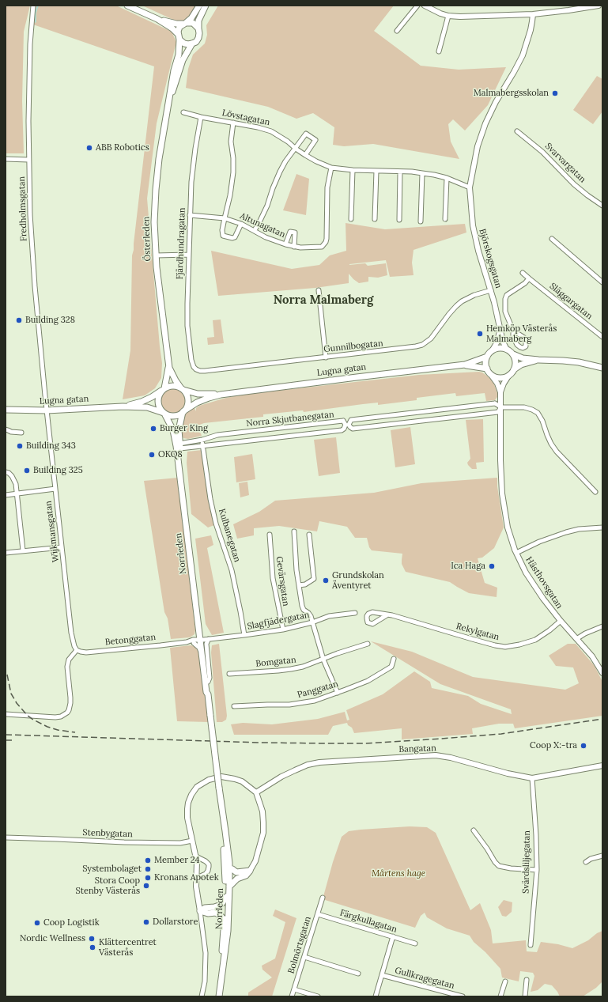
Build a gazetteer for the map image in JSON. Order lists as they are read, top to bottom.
{
  "streets": {
    "main road": ["Österleden", "Lugna gatan", "Norrleden"],
    "street": [
      "Lövstagatan",
      "Svarvargatan",
      "Fredholmsgatan",
      "Altunagatan",
      "Fjärdhundragatan",
      "Björskogsgatan",
      "Släggargatan",
      "Gunnilbogatan",
      "Norra Skjutbanegatan",
      "Wijkmansgatan",
      "Kulbanegatan",
      "Gevärsgatan",
      "Hästhovsgatan",
      "Slagfjädergatan",
      "Rekylgatan",
      "Betonggatan",
      "Bomgatan",
      "Panggatan",
      "Bangatan",
      "Stenbygatan",
      "Svärdsliljegatan",
      "Färgkullagatan",
      "Bolmörtsgatan",
      "Gullkragegatan"
    ]
  },
  "crossings": [
    ["Lövstagatan", "Altunagatan"],
    ["Lövstagatan", "Fjärdhundragatan"],
    ["Lövstagatan", "Björskogsgatan"],
    ["Fredholmsgatan", "Lugna gatan"],
    ["Fredholmsgatan", "Wijkmansgatan"],
    ["Altunagatan", "Fjärdhundragatan"],
    ["Österleden", "Lugna gatan"],
    ["Österleden", "Norrleden"],
    ["Fjärdhundragatan", "Gunnilbogatan"],
    ["Björskogsgatan", "Gunnilbogatan"],
    ["Björskogsgatan", "Lugna gatan"],
    ["Björskogsgatan", "Hästhovsgatan"],
    ["Lugna gatan", "Wijkmansgatan"],
    ["Lugna gatan", "Norrleden"],
    ["Lugna gatan", "Hästhovsgatan"],
    ["Norra Skjutbanegatan", "Kulbanegatan"],
    ["Norra Skjutbanegatan", "Norrleden"],
    ["Wijkmansgatan", "Betonggatan"],
    ["Kulbanegatan", "Slagfjädergatan"],
    ["Norrleden", "Slagfjädergatan"],
    ["Norrleden", "Betonggatan"],
    ["Gevärsgatan", "Slagfjädergatan"],
    ["Hästhovsgatan", "Rekylgatan"],
    ["Slagfjädergatan", "Betonggatan"],
    ["Bangatan", "Svärdsliljegatan"],
    ["Färgkullagatan", "Bolmörtsgatan"]
  ],
  "districts": ["Norra Malmaberg"],
  "parks": ["Mårtens hage"],
  "places": [
    "Malmabergsskolan",
    "ABB Robotics",
    "Building 328",
    "Hemköp Västerås Malmaberg",
    "Burger King",
    "Building 343",
    "OKQ8",
    "Building 325",
    "Ica Haga",
    "Grundskolan Äventyret",
    "Coop X:-tra",
    "Member 24",
    "Systembolaget",
    "Kronans Apotek",
    "Stora Coop Stenby Västerås",
    "Dollarstore",
    "Coop Logistik",
    "Nordic Wellness",
    "Klättercentret Västerås"
  ]
}
